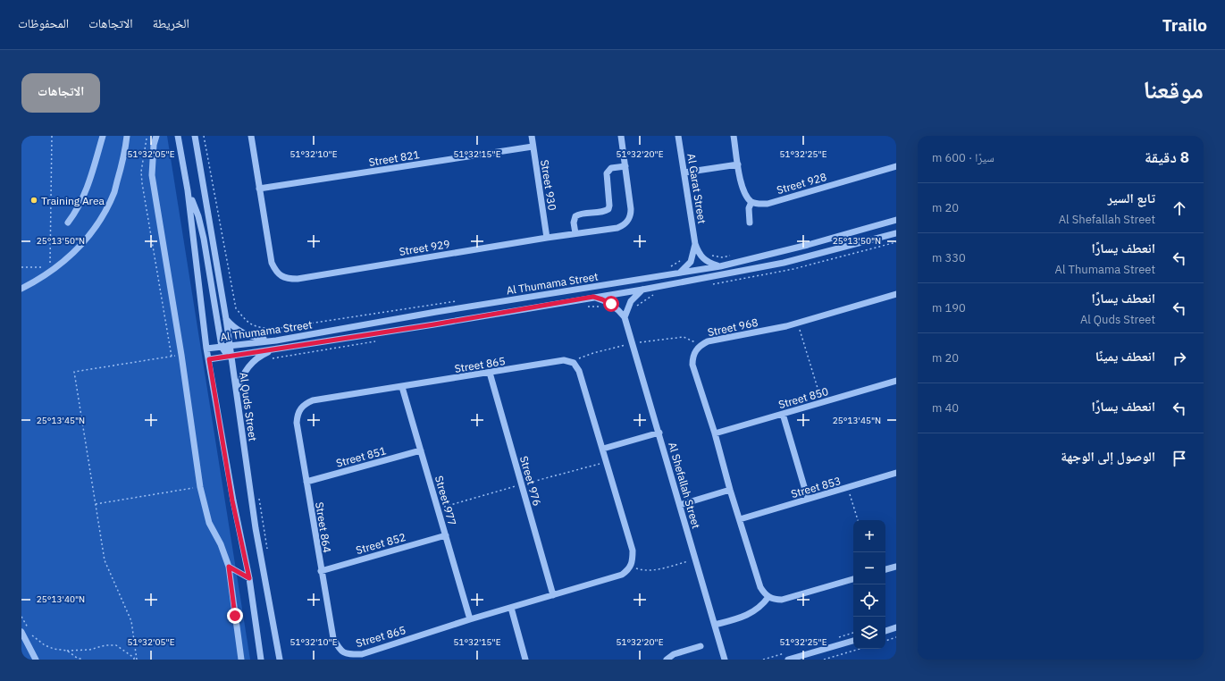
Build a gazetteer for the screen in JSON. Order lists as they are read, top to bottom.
{
  "streets": {
    "street": [
      "Street 821",
      "Street 928",
      "Street 930",
      "Al Garat Street",
      "Street 929",
      "Al Thumama Street",
      "Street 968",
      "Street 865",
      "Street 850",
      "Al Quds Street",
      "Street 851",
      "Street 976",
      "Al Shefallah Street",
      "Street 853",
      "Street 977",
      "Street 864",
      "Street 852"
    ]
  },
  "crossings": [
    ["Street 821", "Street 930"],
    ["Street 821", "Street 929"],
    ["Street 930", "Street 929"],
    ["Al Thumama Street", "Al Quds Street"],
    ["Al Thumama Street", "Al Shefallah Street"],
    ["Street 968", "Street 850"],
    ["Street 968", "Street 853"],
    ["Street 865", "Street 976"],
    ["Street 865", "Street 977"],
    ["Street 865", "Street 864"],
    ["Street 851", "Street 977"],
    ["Street 851", "Street 864"],
    ["Street 977", "Street 852"],
    ["Street 864", "Street 852"]
  ],
  "places": ["Training Area"],
  "page": {
    "header": "Trailo",
    "nav": ["الخريطة", "الاتجاهات", "المحفوظات"],
    "title": "موقعنا",
    "buttons": "الاتجاهات",
    "heading": ["8 دقيقة", "سيرًا · 600 m"],
    "list": [
      ["تابع السير", "Al Shefallah Street", "20 m"],
      ["انعطف يسارًا", "Al Thumama Street", "330 m"],
      ["انعطف يسارًا", "Al Quds Street", "190 m"],
      ["انعطف يمينًا", "20 m"],
      ["انعطف يسارًا", "40 m"],
      "الوصول إلى الوجهة"
    ],
    "map_buttons": ["+", "−"]
  },
  "coordinates": [
    "51°32'05\"E",
    "51°32'10\"E",
    "51°32'15\"E",
    "51°32'20\"E",
    "51°32'25\"E",
    "25°13'50\"N",
    "25°13'45\"N",
    "25°13'40\"N"
  ]
}
